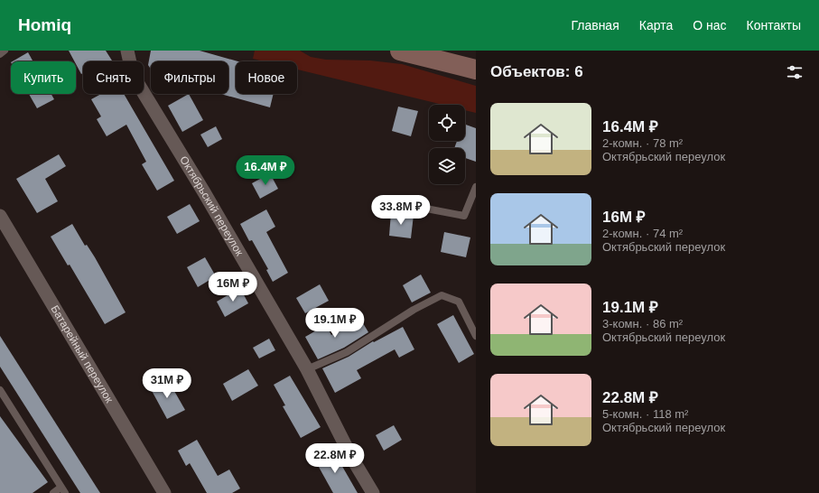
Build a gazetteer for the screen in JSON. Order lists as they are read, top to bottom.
{
  "streets": {
    "street": ["Октябрьский переулок", "Батарейный переулок"]
  },
  "page": {
    "header": "Homiq",
    "nav": [
      "Главная",
      "Карта",
      "О нас",
      "Контакты"
    ],
    "heading": "Объектов: 6",
    "chip": [
      "Купить",
      "Снять",
      "Фильтры",
      "Новое"
    ],
    "list": [
      {
        "name": "16.4M ₽",
        "note": "2-комн. · 78 m² · Октябрьский переулок"
      },
      {
        "name": "16M ₽",
        "note": "2-комн. · 74 m² · Октябрьский переулок"
      },
      {
        "name": "19.1M ₽",
        "note": "3-комн. · 86 m² · Октябрьский переулок"
      },
      {
        "name": "22.8M ₽",
        "note": "5-комн. · 118 m² · Октябрьский переулок"
      }
    ],
    "price": [
      "16.4M ₽",
      "33.8M ₽",
      "16M ₽",
      "19.1M ₽",
      "31M ₽",
      "22.8M ₽"
    ]
  }
}
